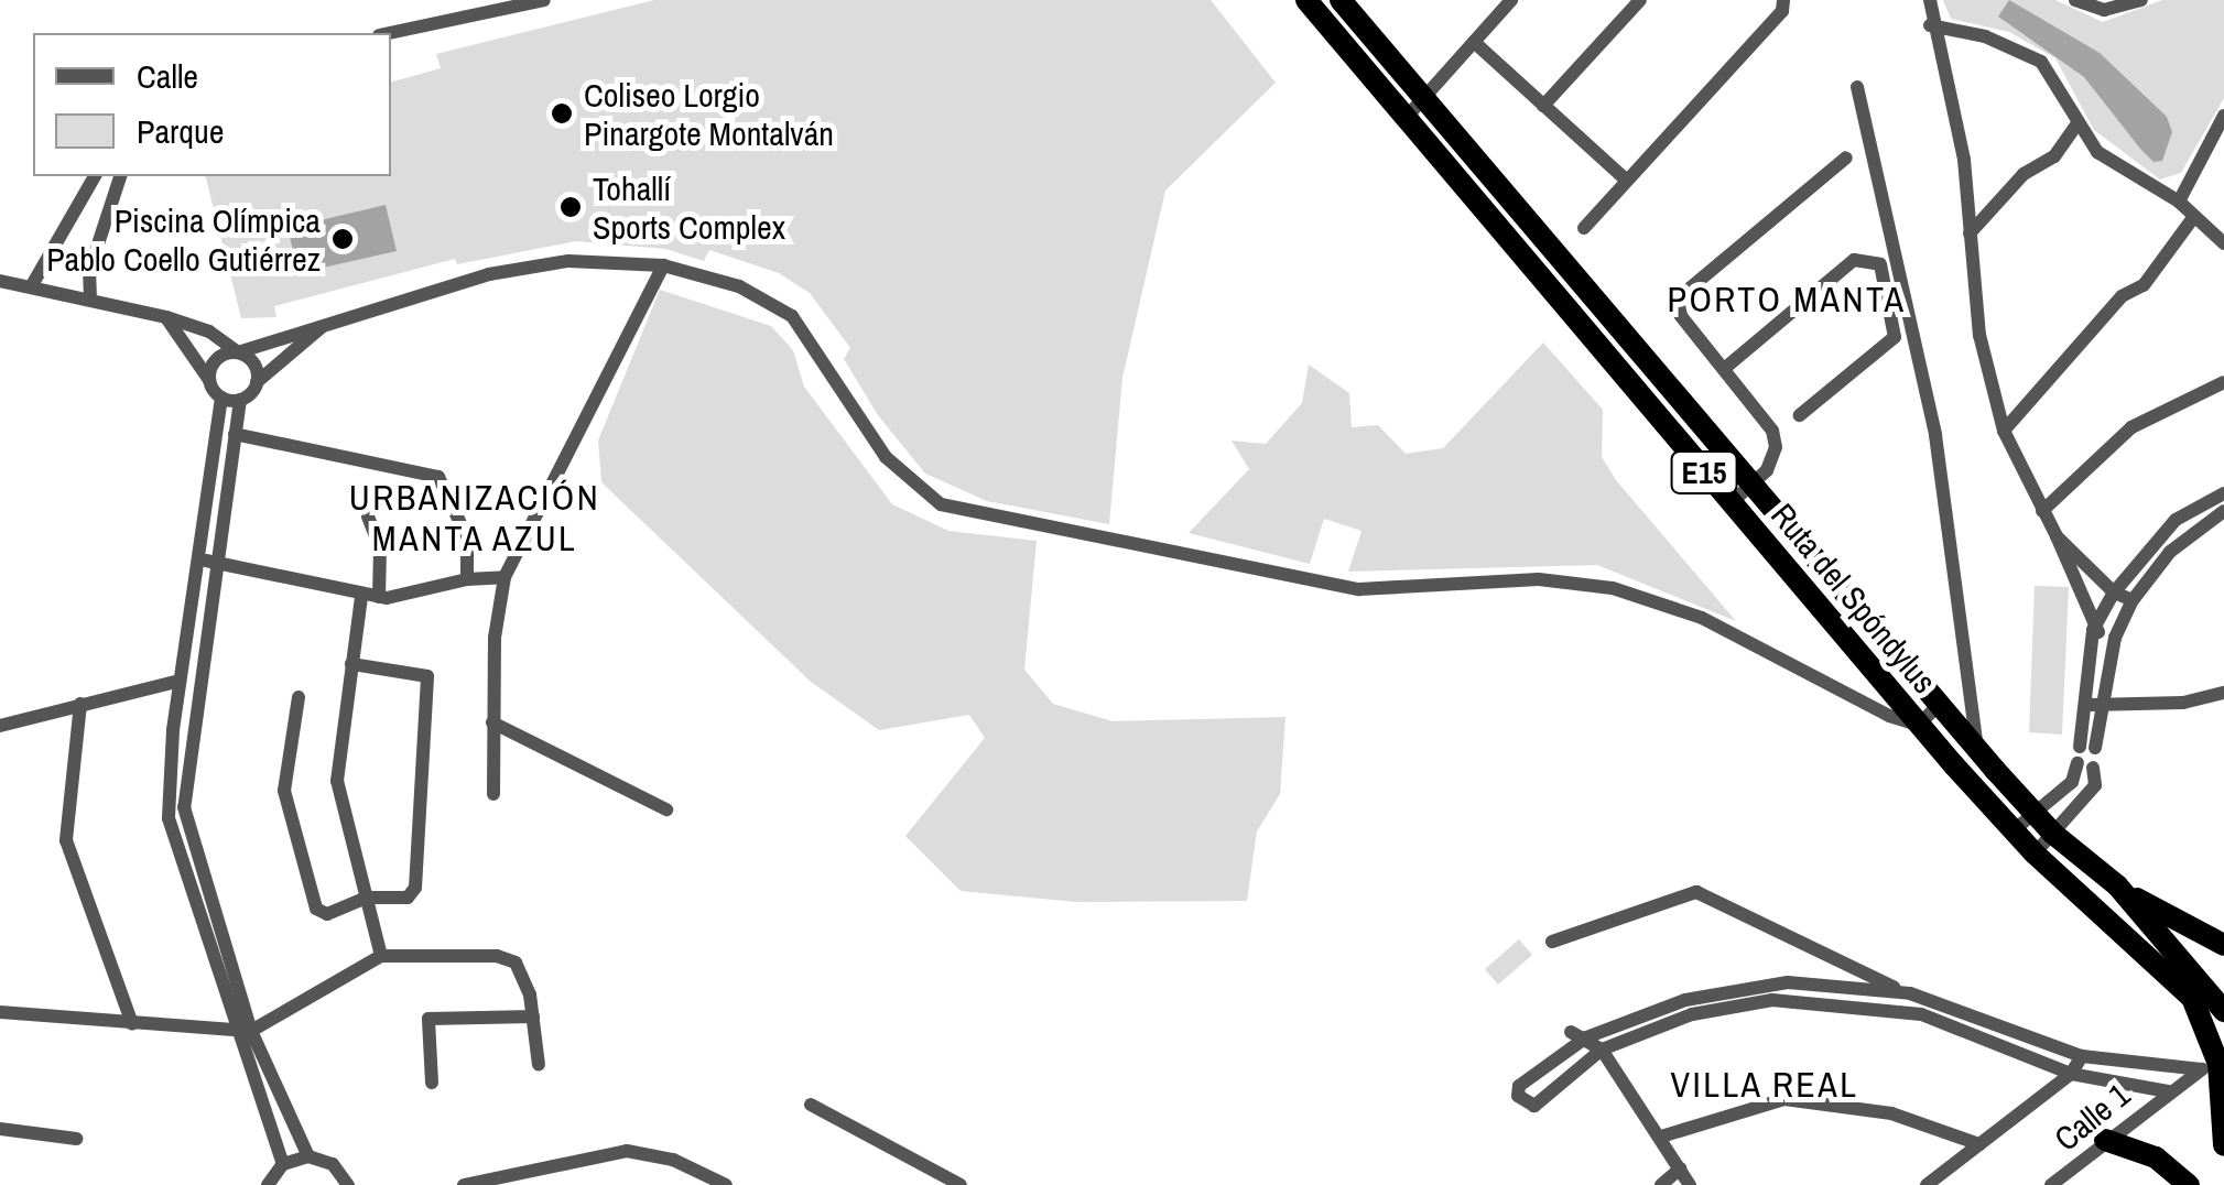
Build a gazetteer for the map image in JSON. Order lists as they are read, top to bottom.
{
  "streets": {
    "highway": ["E15", "Ruta del Spóndylus"],
    "street": ["Calle 1"]
  },
  "crossings": [
    ["Ruta del Spóndylus", "Calle 1"]
  ],
  "districts": ["PORTO MANTA", "URBANIZACIÓN MANTA AZUL", "VILLA REAL"],
  "places": ["Coliseo Lorgio Pinargote Montalván", "Tohallí Sports Complex", "Piscina Olímpica Pablo Coello Gutiérrez"],
  "legend": ["Calle", "Parque"]
}
